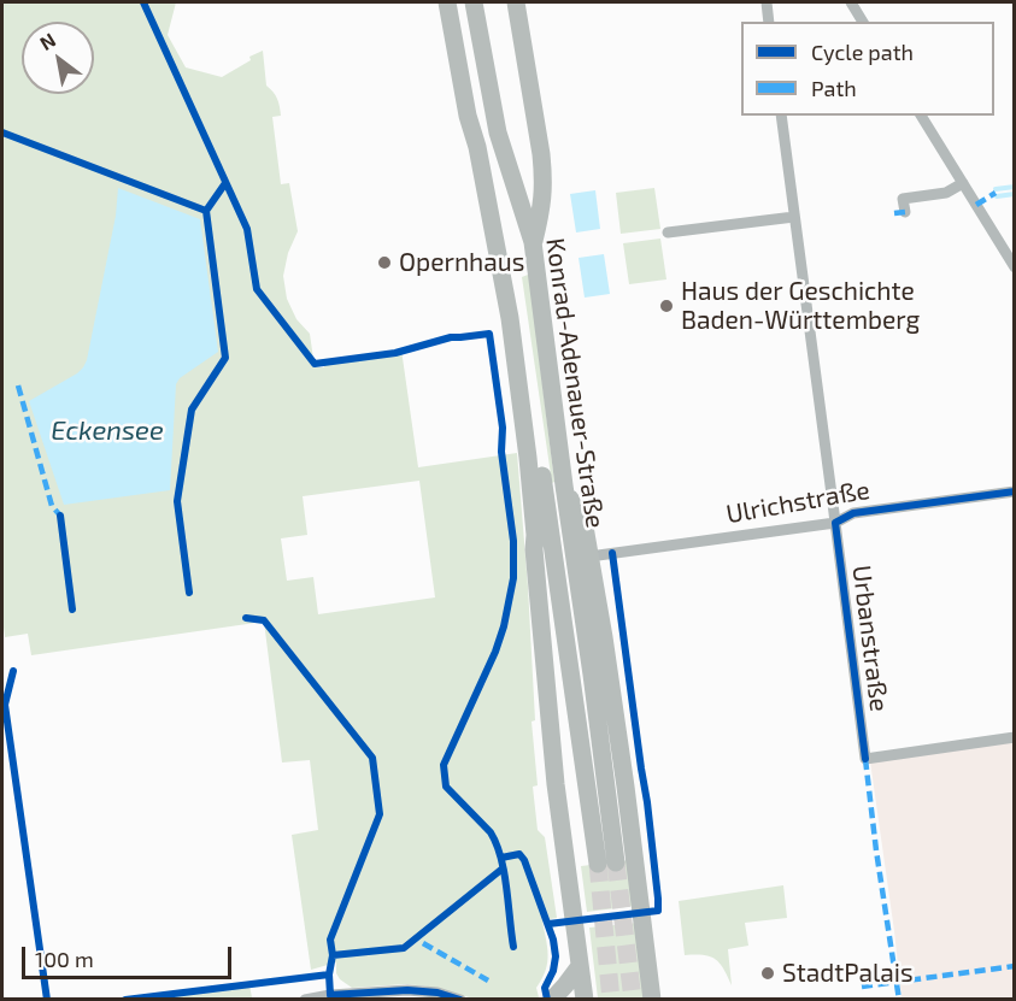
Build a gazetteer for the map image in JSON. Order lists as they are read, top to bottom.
{
  "streets": {
    "main road": ["Konrad-Adenauer-Straße"],
    "street": ["Ulrichstraße", "Urbanstraße"]
  },
  "crossings": [
    ["Ulrichstraße", "Urbanstraße"]
  ],
  "water": ["Eckensee"],
  "places": ["Opernhaus", "Haus der Geschichte Baden-Württemberg", "StadtPalais"],
  "legend": ["Cycle path", "Path"],
  "scale_bar": "100 m",
  "north": "top left"
}
